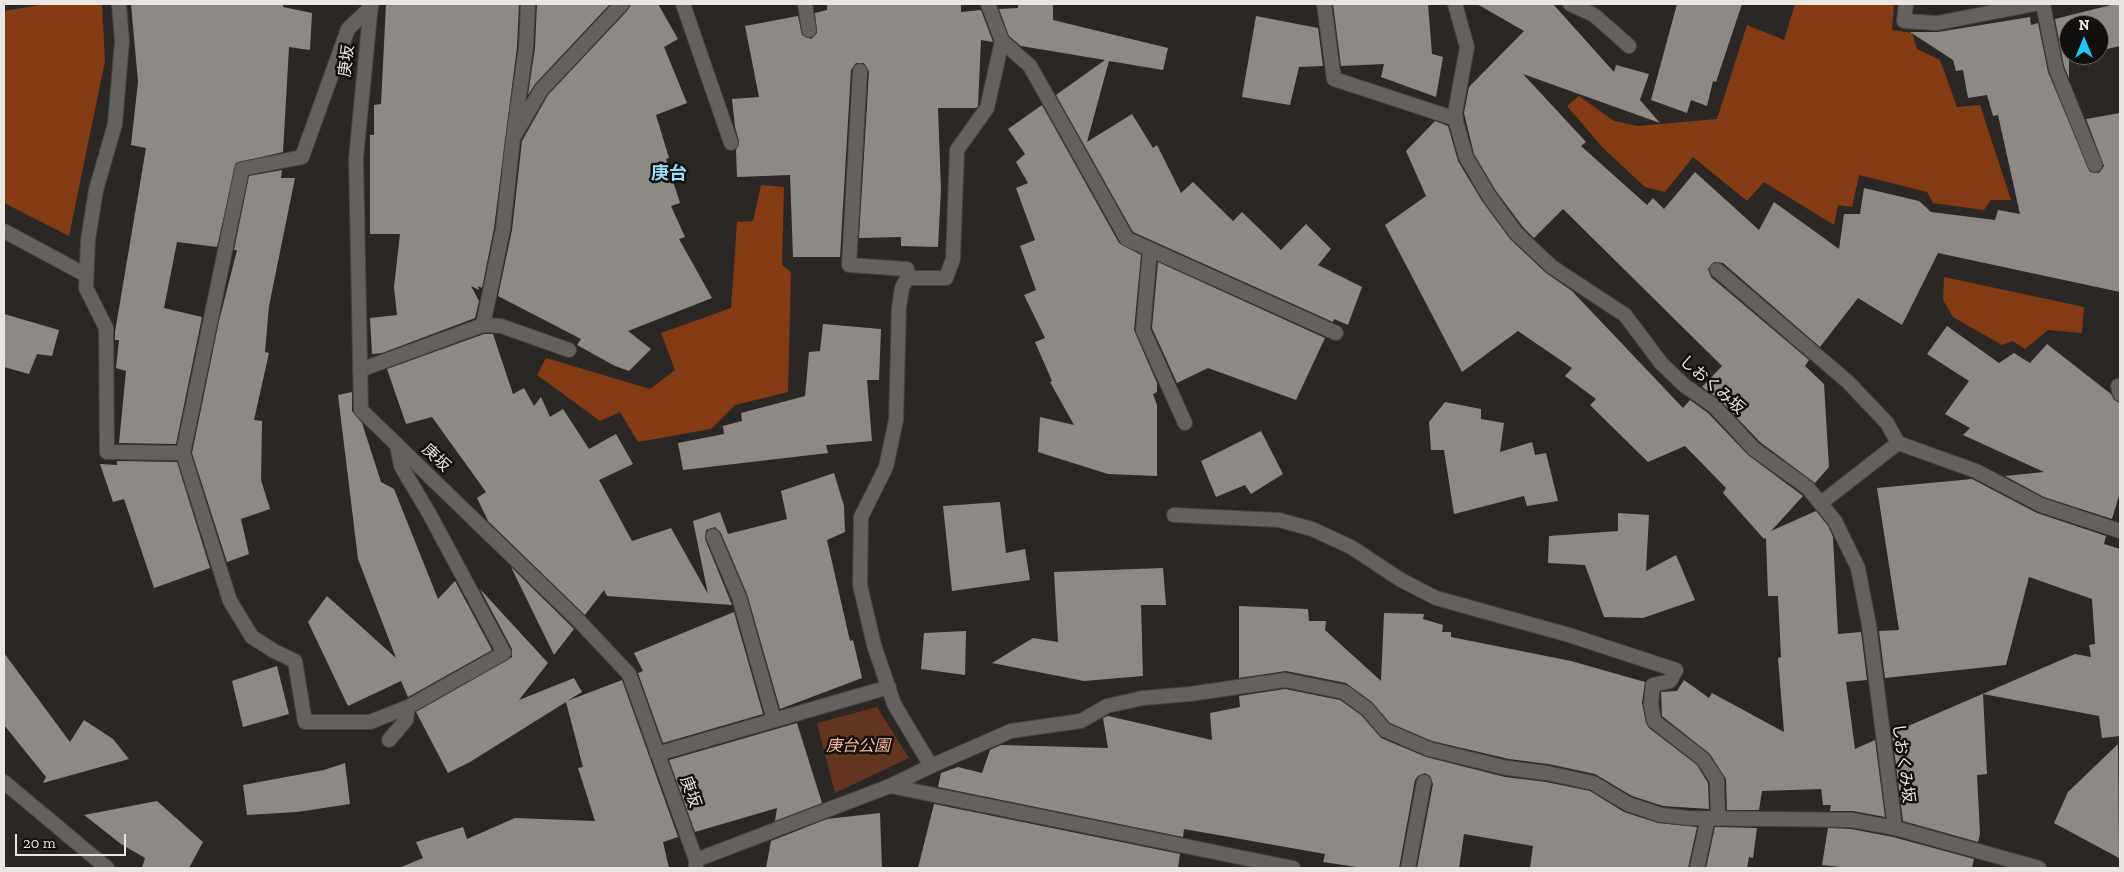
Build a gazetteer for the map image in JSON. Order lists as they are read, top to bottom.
{
  "streets": {
    "street": ["庚坂", "しおくみ坂"]
  },
  "districts": ["庚台"],
  "parks": ["庚台公園"],
  "scale_bar": "20 m",
  "north": "top"
}
